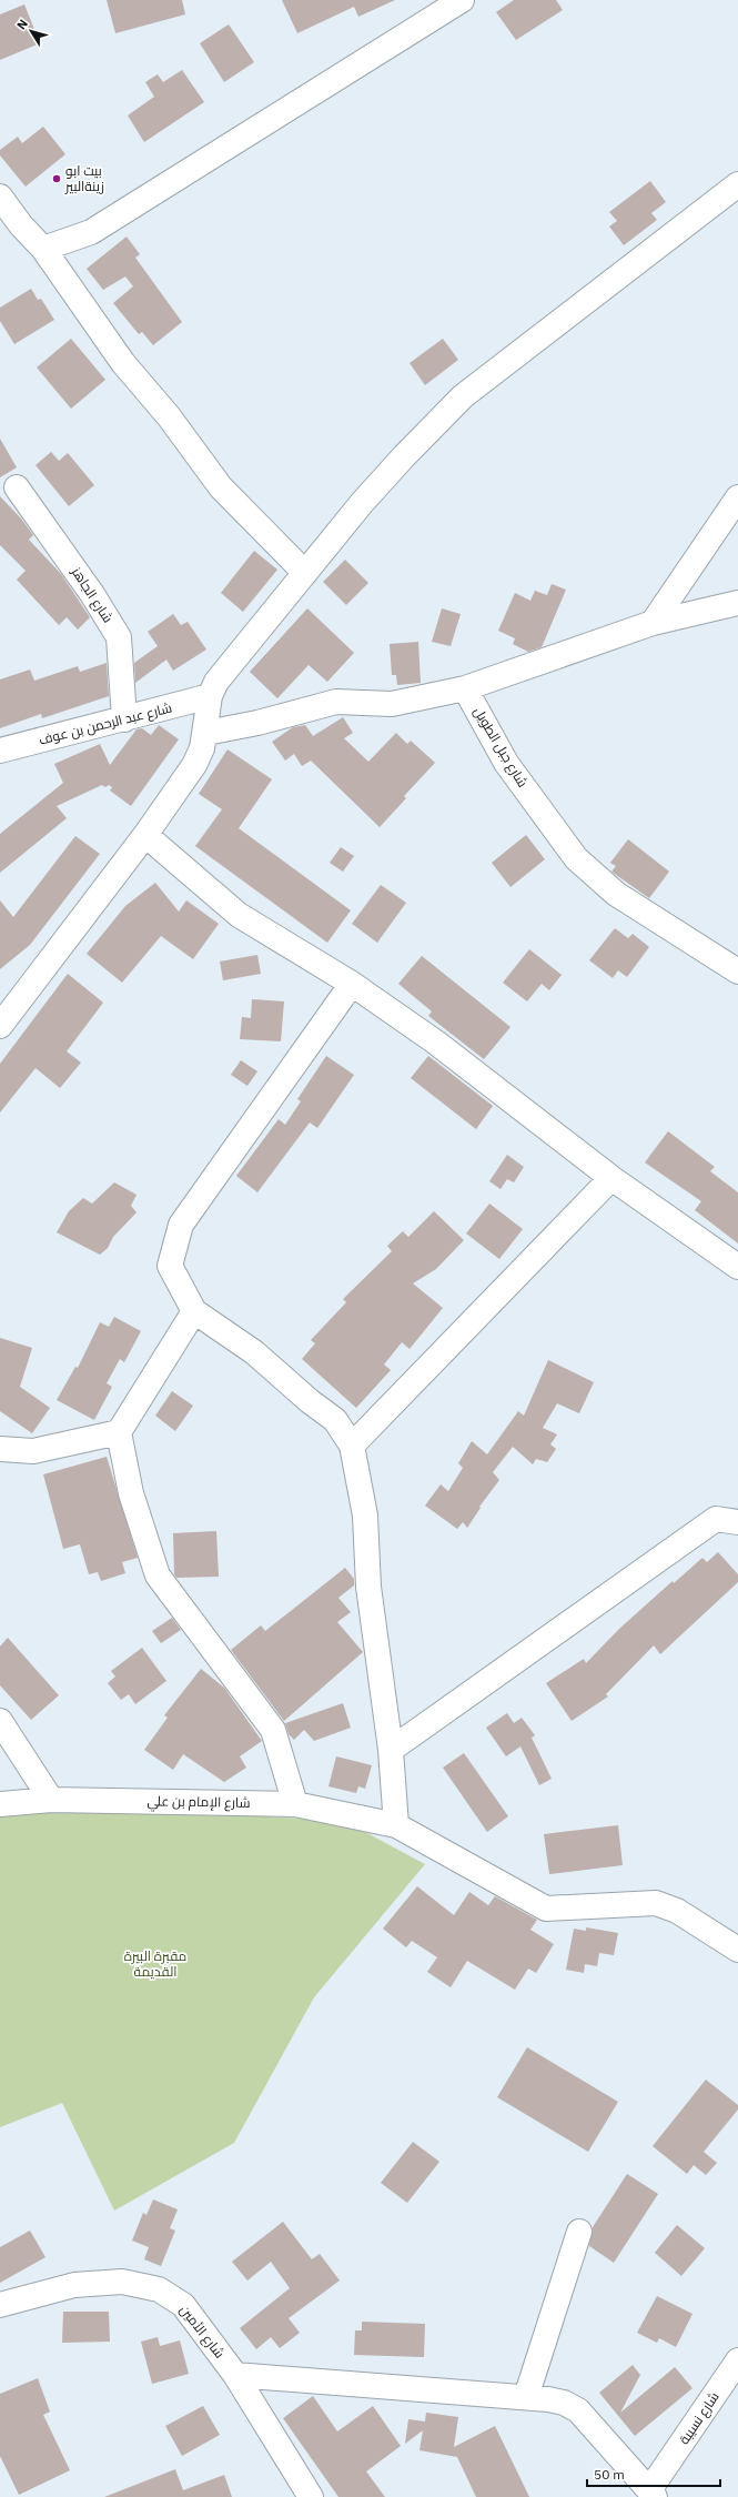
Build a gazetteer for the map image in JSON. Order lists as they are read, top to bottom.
{
  "streets": {
    "street": [
      "شارع الجاهز",
      "شارع عبد الرحمن بن عوف",
      "شارع جبل الطويل",
      "شارع الإمام بن علي",
      "شارع الأمين",
      "شارع نسيبة"
    ]
  },
  "crossings": [
    ["شارع الجاهز", "شارع عبد الرحمن بن عوف"]
  ],
  "parks": ["مقبرة البيرة القديمة"],
  "places": ["بيت ابو زينةالبير"],
  "scale_bar": "50 m",
  "north": "top left"
}
